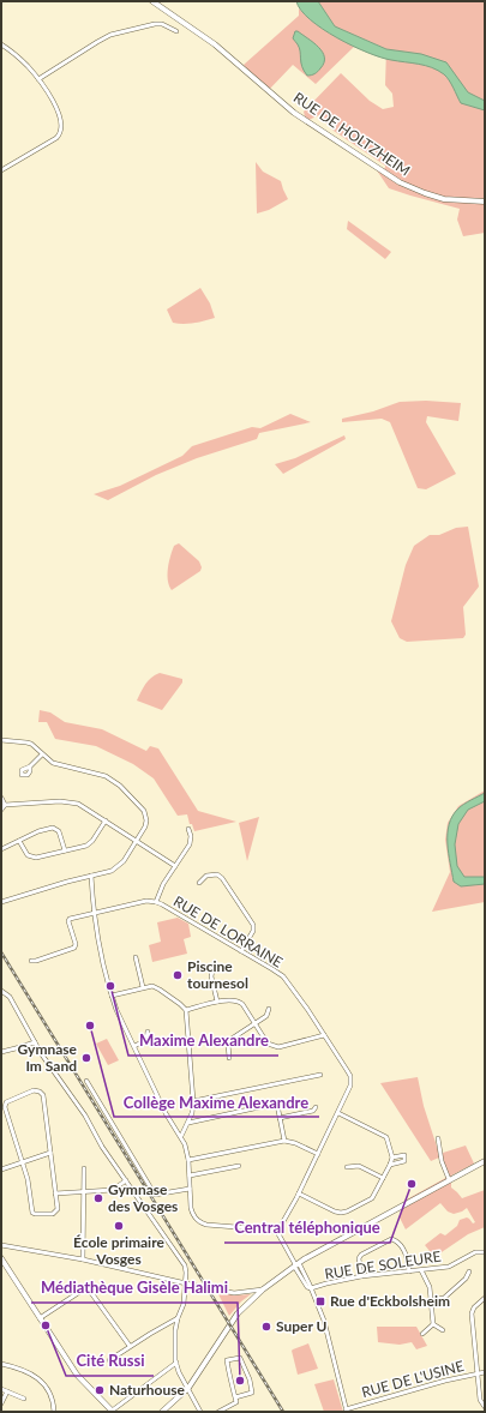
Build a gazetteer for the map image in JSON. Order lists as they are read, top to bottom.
{
  "streets": {
    "main road": ["RUE DE HOLTZHEIM"],
    "street": ["RUE DE LORRAINE", "RUE DE SOLEURE", "RUE DE L'USINE"]
  },
  "places": {
    "other": [
      "Piscine tournesol",
      "Maxime Alexandre",
      "Collège Maxime Alexandre",
      "Gymnase Im Sand",
      "Central téléphonique",
      "Gymnase des Vosges",
      "École primaire Vosges",
      "Cité Russi",
      "Super U",
      "Médiathèque Gisèle Halimi",
      "Naturhouse"
    ],
    "transit": ["Rue d'Eckbolsheim"]
  }
}
